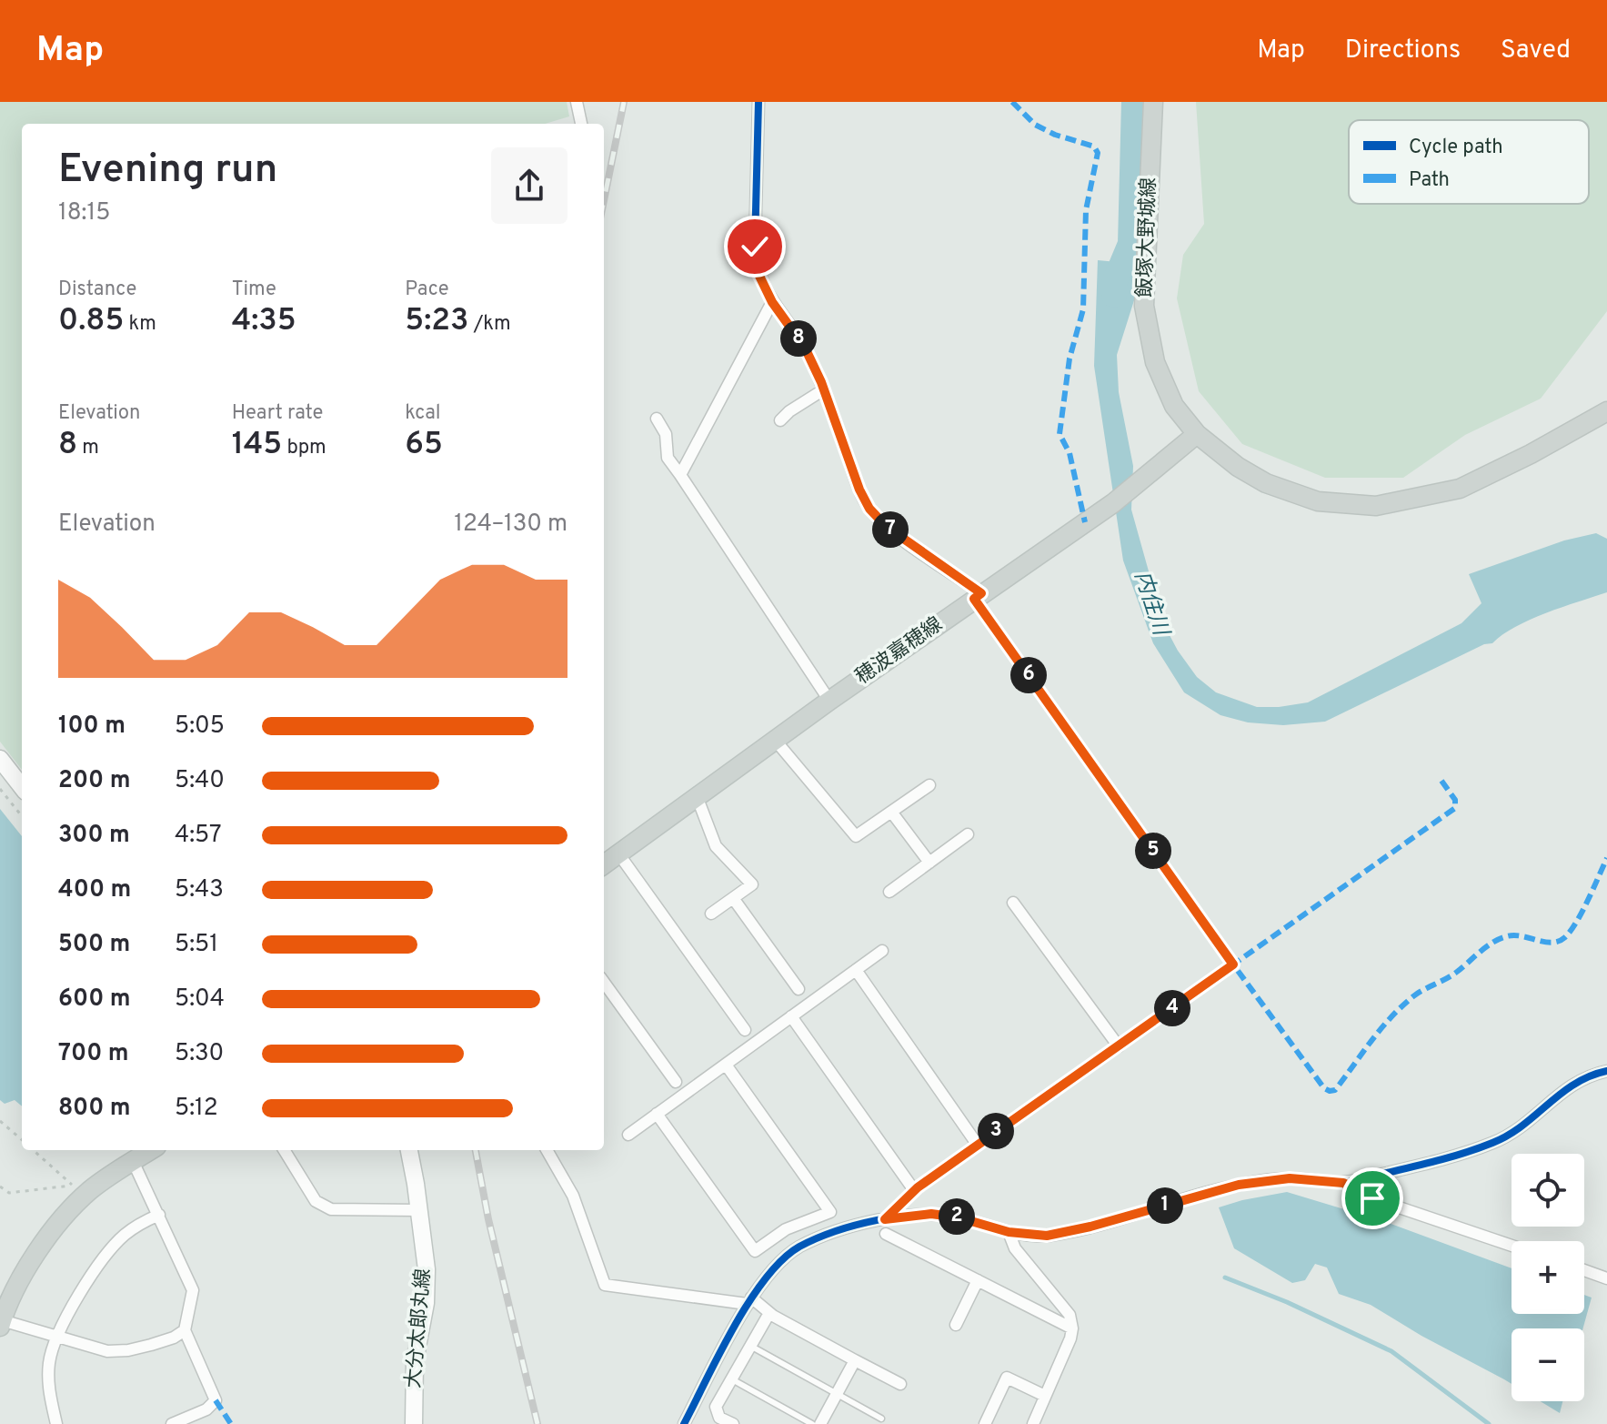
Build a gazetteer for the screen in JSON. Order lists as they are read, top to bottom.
{
  "streets": {
    "main road": ["飯塚大野城線", "穂波嘉穂線", "大分太郎丸線"]
  },
  "crossings": [
    ["飯塚大野城線", "穂波嘉穂線"]
  ],
  "water": ["内住川"],
  "legend": ["Cycle path", "Path"],
  "page": {
    "header": "Map",
    "nav": ["Map", "Directions", "Saved"],
    "heading": ["Evening run", "18:15"],
    "stats": [
      ["Distance", "0.85 km"],
      ["Time", "4:35"],
      ["Pace", "5:23 /km"],
      ["Elevation", "8 m"],
      ["Heart rate", "145 bpm"],
      ["kcal", "65"]
    ],
    "pins": [
      "8",
      "7",
      "6",
      "5",
      "4",
      "3",
      "1",
      "2"
    ],
    "chart": ["Elevation", "124–130 m"],
    "list": [
      {
        "name": "100 m",
        "note": "5:05"
      },
      {
        "name": "200 m",
        "note": "5:40"
      },
      {
        "name": "300 m",
        "note": "4:57"
      },
      {
        "name": "400 m",
        "note": "5:43"
      },
      {
        "name": "500 m",
        "note": "5:51"
      },
      {
        "name": "600 m",
        "note": "5:04"
      },
      {
        "name": "700 m",
        "note": "5:30"
      },
      {
        "name": "800 m",
        "note": "5:12"
      }
    ],
    "map_buttons": ["+", "−"]
  }
}
